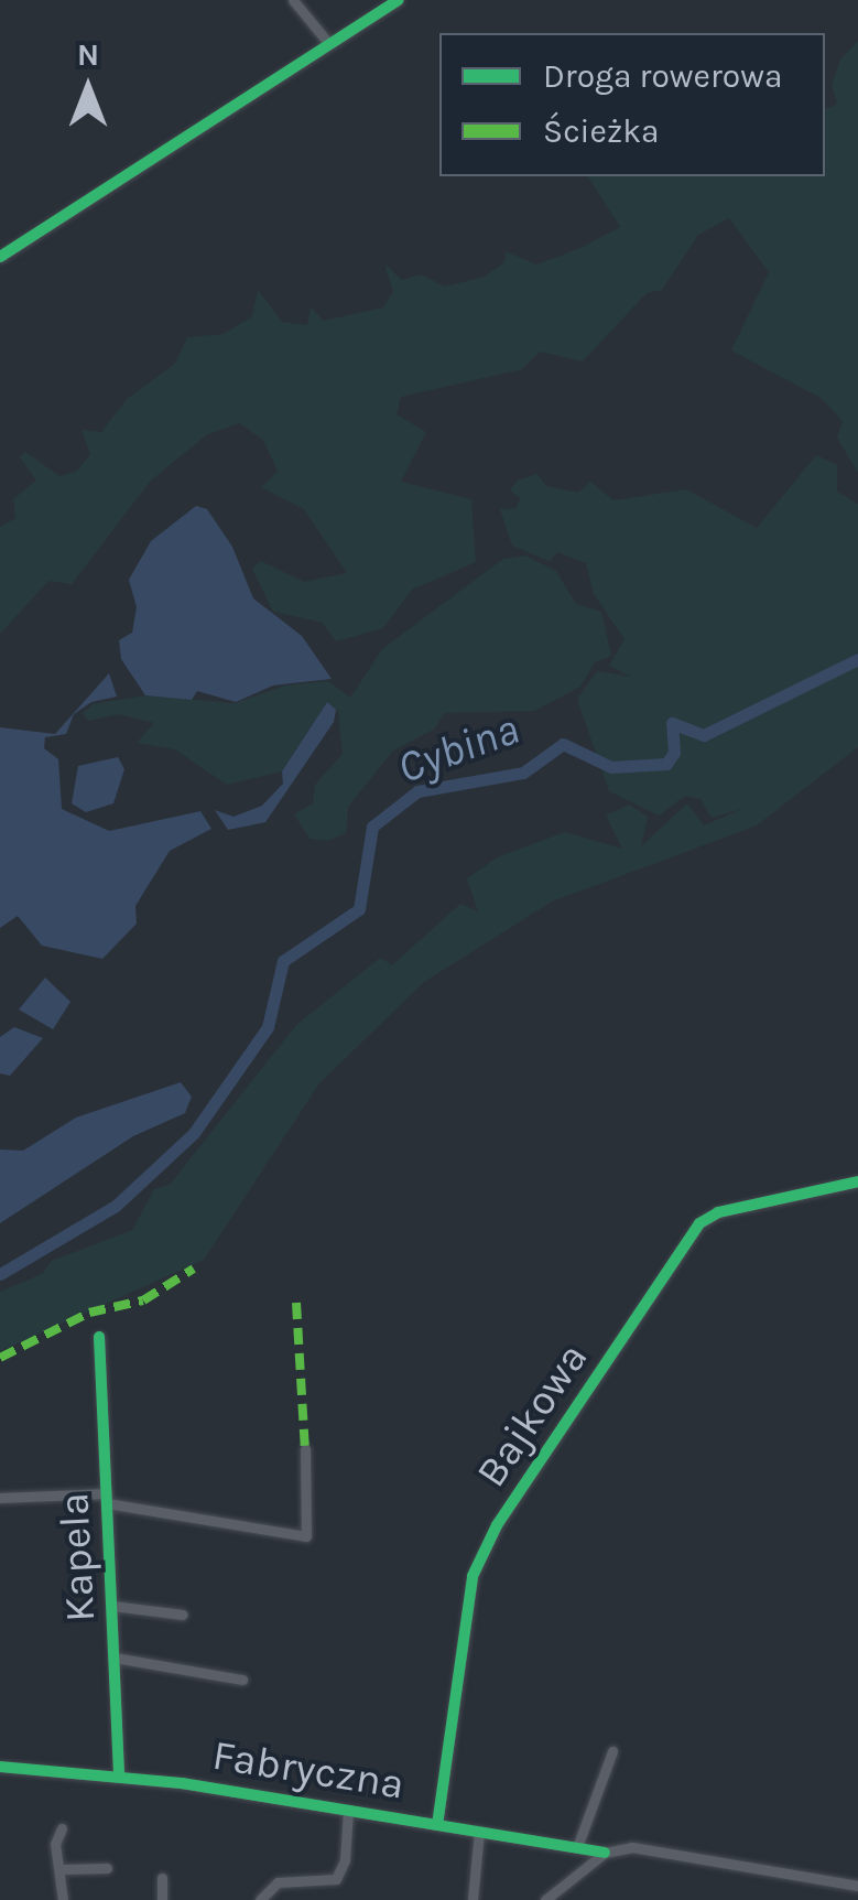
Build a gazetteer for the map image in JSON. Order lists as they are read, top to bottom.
{
  "streets": {
    "street": ["Bajkowa", "Kapela", "Fabryczna"]
  },
  "crossings": [
    ["Bajkowa", "Fabryczna"],
    ["Kapela", "Fabryczna"]
  ],
  "water": ["Cybina"],
  "legend": ["Droga rowerowa", "Ścieżka"],
  "north": "top"
}
